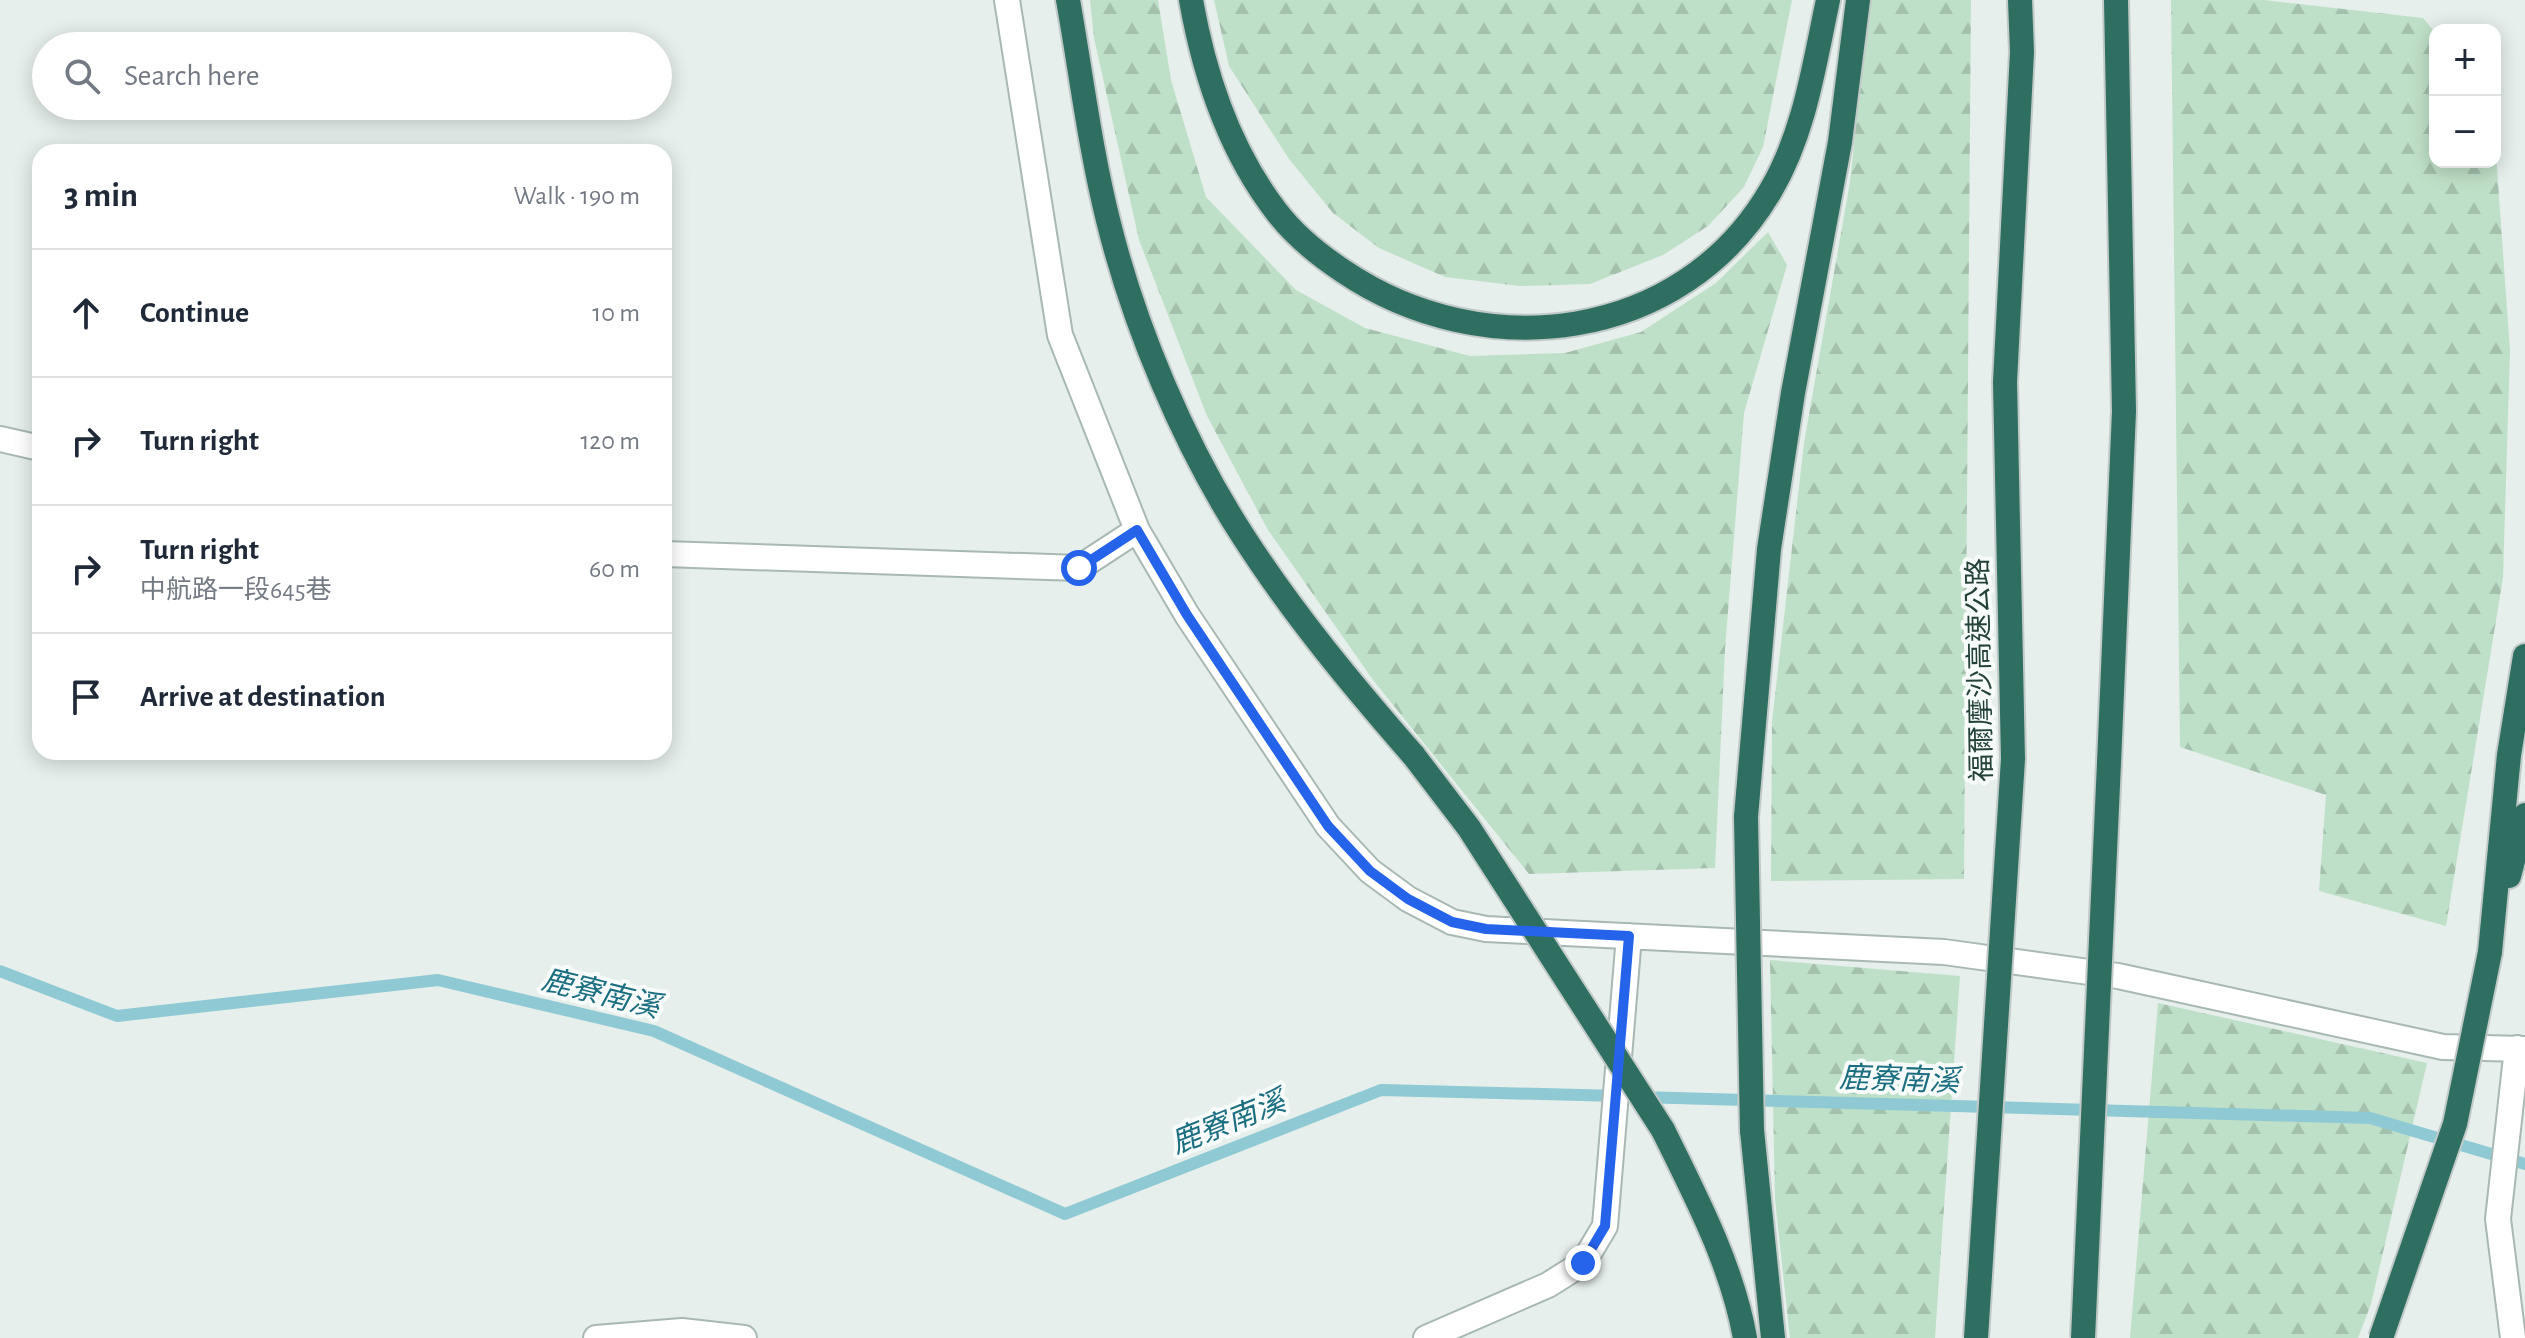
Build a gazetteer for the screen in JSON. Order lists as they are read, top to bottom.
{
  "streets": {
    "highway": ["福爾摩沙高速公路"]
  },
  "water": ["鹿寮南溪"],
  "page": {
    "map_buttons": ["+", "−"],
    "search": "Search here",
    "heading": ["3 min", "Walk · 190 m"],
    "list": [
      ["Continue", "10 m"],
      ["Turn right", "120 m"],
      ["Turn right", "中航路一段645巷", "60 m"],
      "Arrive at destination"
    ]
  }
}
